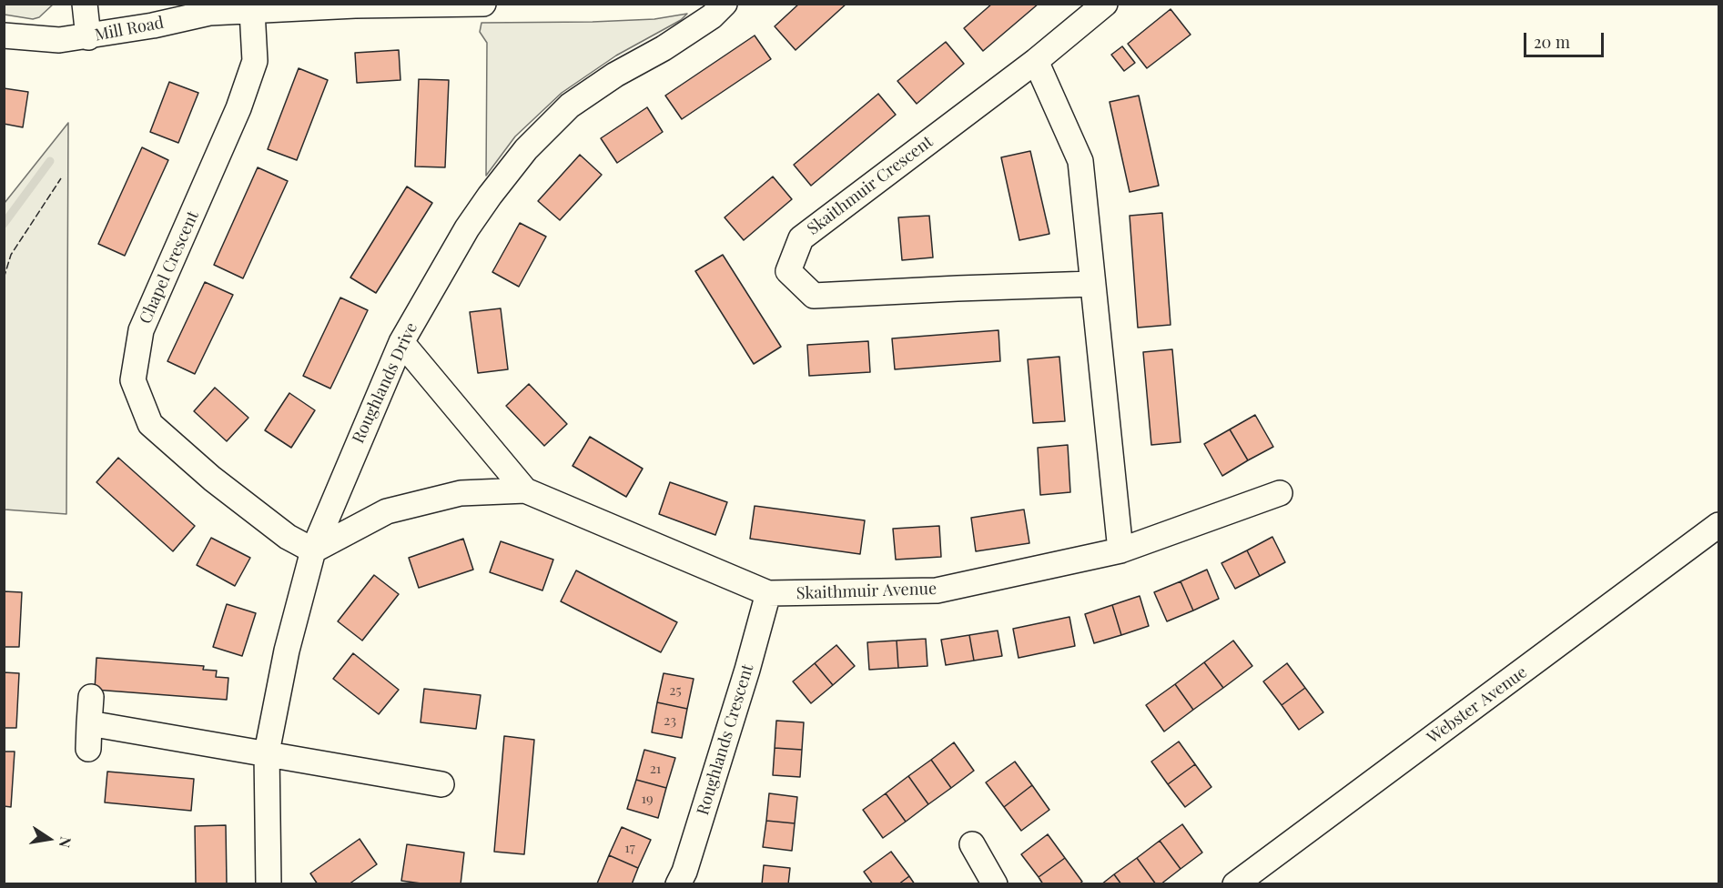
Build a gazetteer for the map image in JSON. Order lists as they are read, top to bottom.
{
  "streets": {
    "street": [
      "Mill Road",
      "Skaithmuir Crescent",
      "Chapel Crescent",
      "Roughlands Drive",
      "Skaithmuir Avenue",
      "Webster Avenue",
      "Roughlands Crescent"
    ]
  },
  "crossings": [
    ["Mill Road", "Chapel Crescent"],
    ["Chapel Crescent", "Roughlands Drive"],
    ["Chapel Crescent", "Skaithmuir Avenue"],
    ["Roughlands Drive", "Skaithmuir Avenue"],
    ["Skaithmuir Avenue", "Roughlands Crescent"]
  ],
  "house_numbers": [
    "25",
    "23",
    "21",
    "19",
    "17"
  ],
  "scale_bar": "20 m",
  "north": "right"
}
